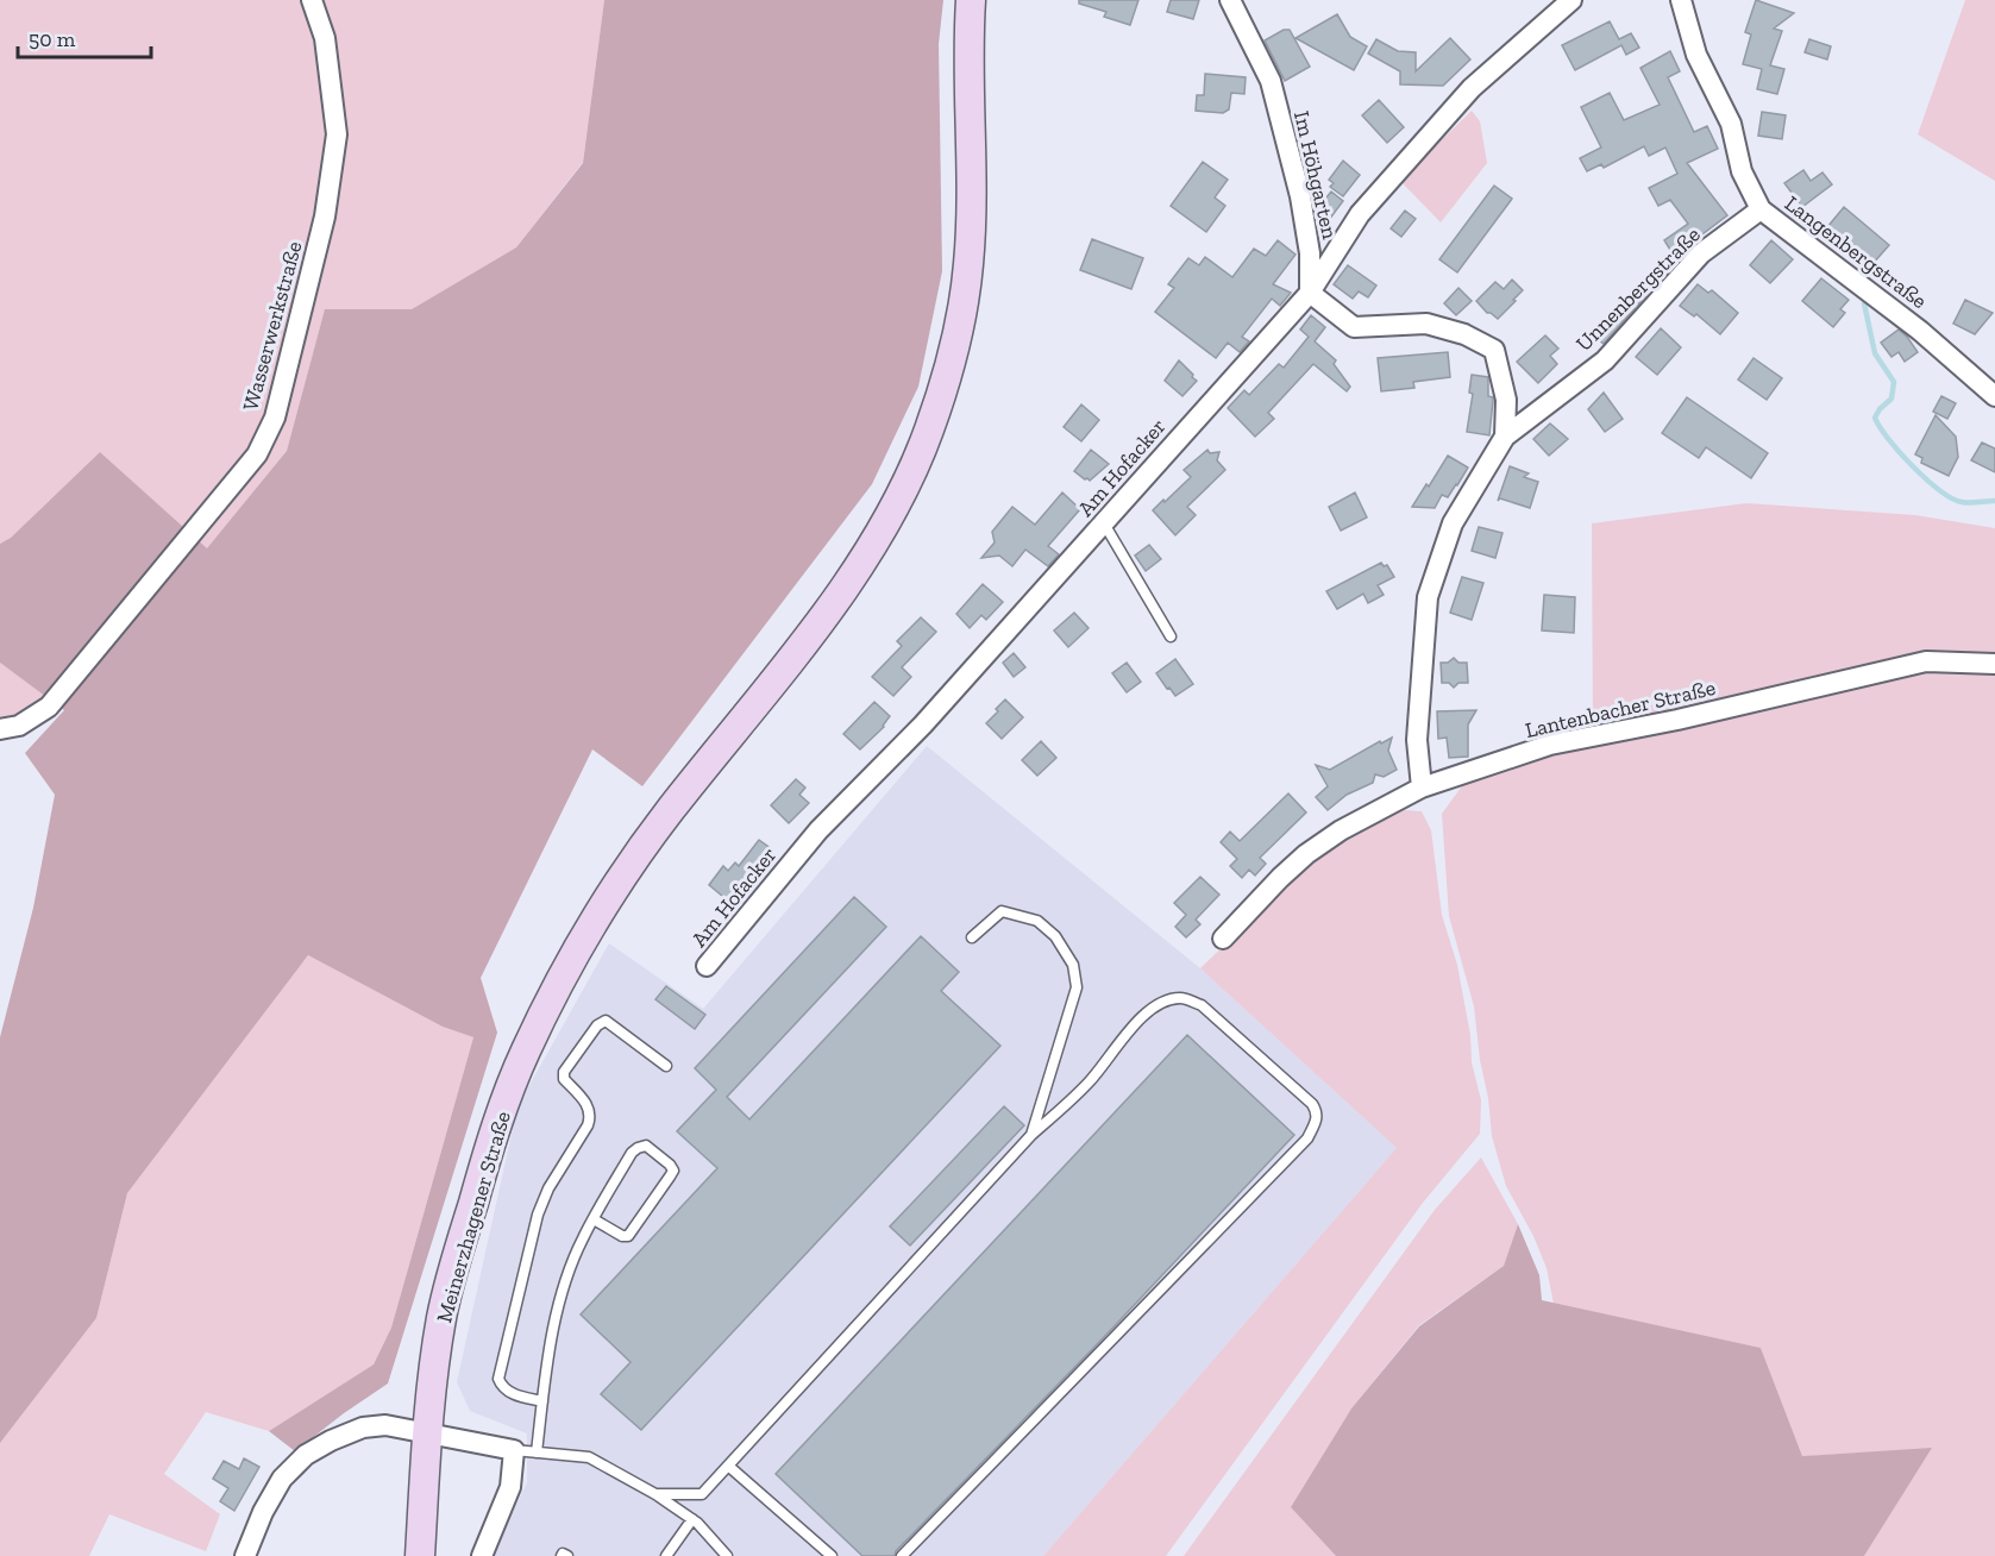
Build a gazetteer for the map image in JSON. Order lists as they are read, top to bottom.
{
  "streets": {
    "main road": ["Meinerzhagener Straße"],
    "street": [
      "Im Höhgarten",
      "Langenbergstraße",
      "Unnenbergstraße",
      "Wasserwerkstraße",
      "Am Hofacker",
      "Lantenbacher Straße"
    ]
  },
  "crossings": [
    ["Im Höhgarten", "Am Hofacker"],
    ["Langenbergstraße", "Unnenbergstraße"],
    ["Unnenbergstraße", "Lantenbacher Straße"]
  ],
  "scale_bar": "50 m"
}
